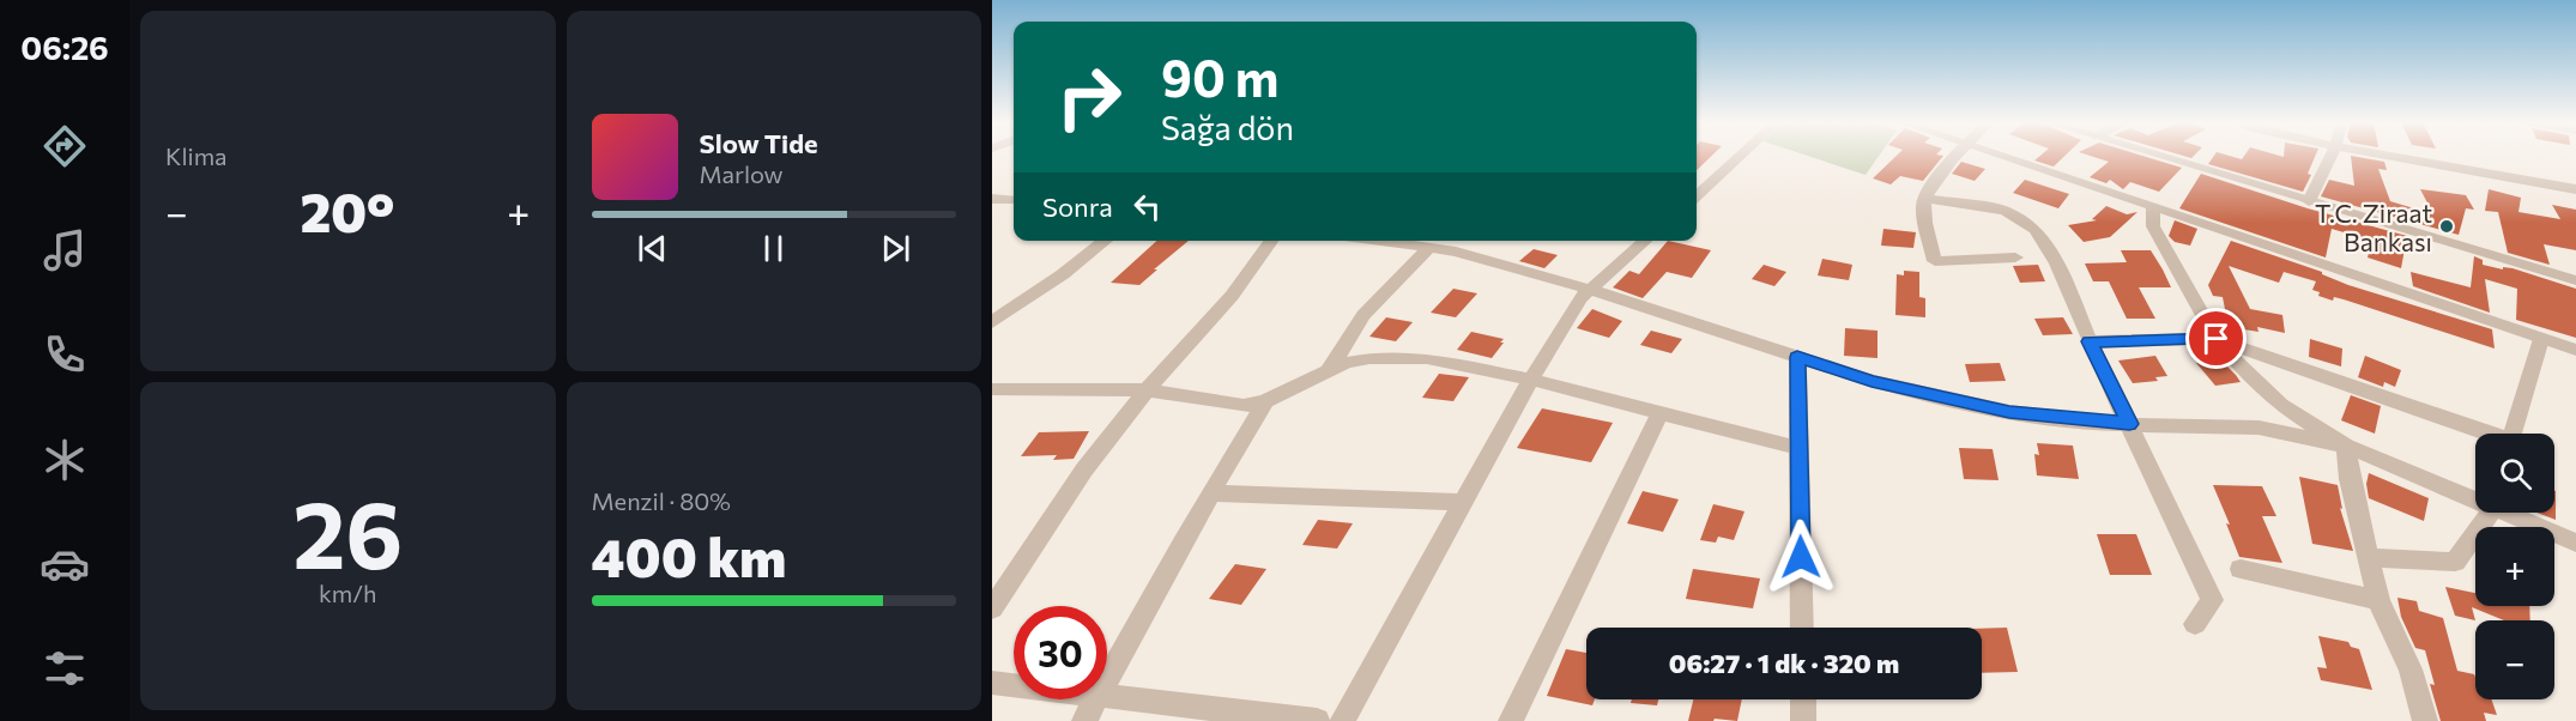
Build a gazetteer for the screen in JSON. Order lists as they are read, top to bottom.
{
  "places": ["T.C. Ziraat Bankası"],
  "page": {
    "tabs": "06:26",
    "tile": [
      "Klima",
      ["26", "km/h"],
      ["Menzil · 80%", "400 km"]
    ],
    "turn": ["90 m", "Sağa dön"],
    "song": ["Slow Tide", "Marlow"],
    "then": "Sonra",
    "heat": ["−", "20°", "+"],
    "map_buttons": ["+", "−"],
    "limit": "30",
    "trip": "06:27 · 1 dk · 320 m"
  }
}
